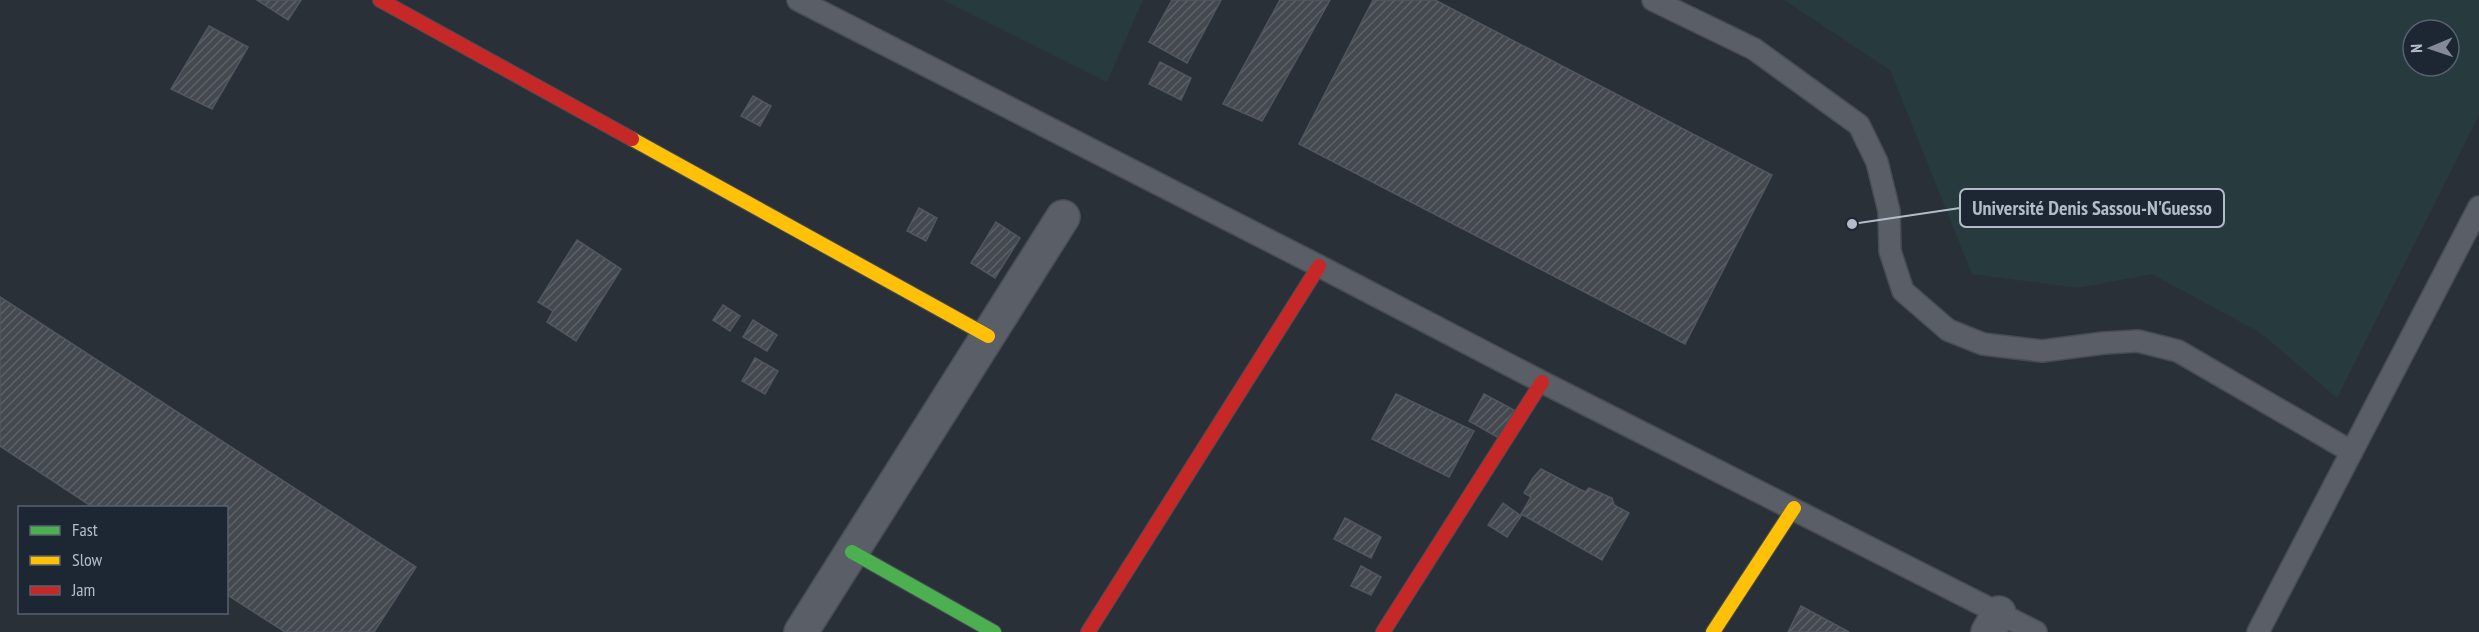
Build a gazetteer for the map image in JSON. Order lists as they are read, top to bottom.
{
  "places": ["Université Denis Sassou-N'Guesso"],
  "legend": ["Fast", "Slow", "Jam"],
  "north": "left"
}
